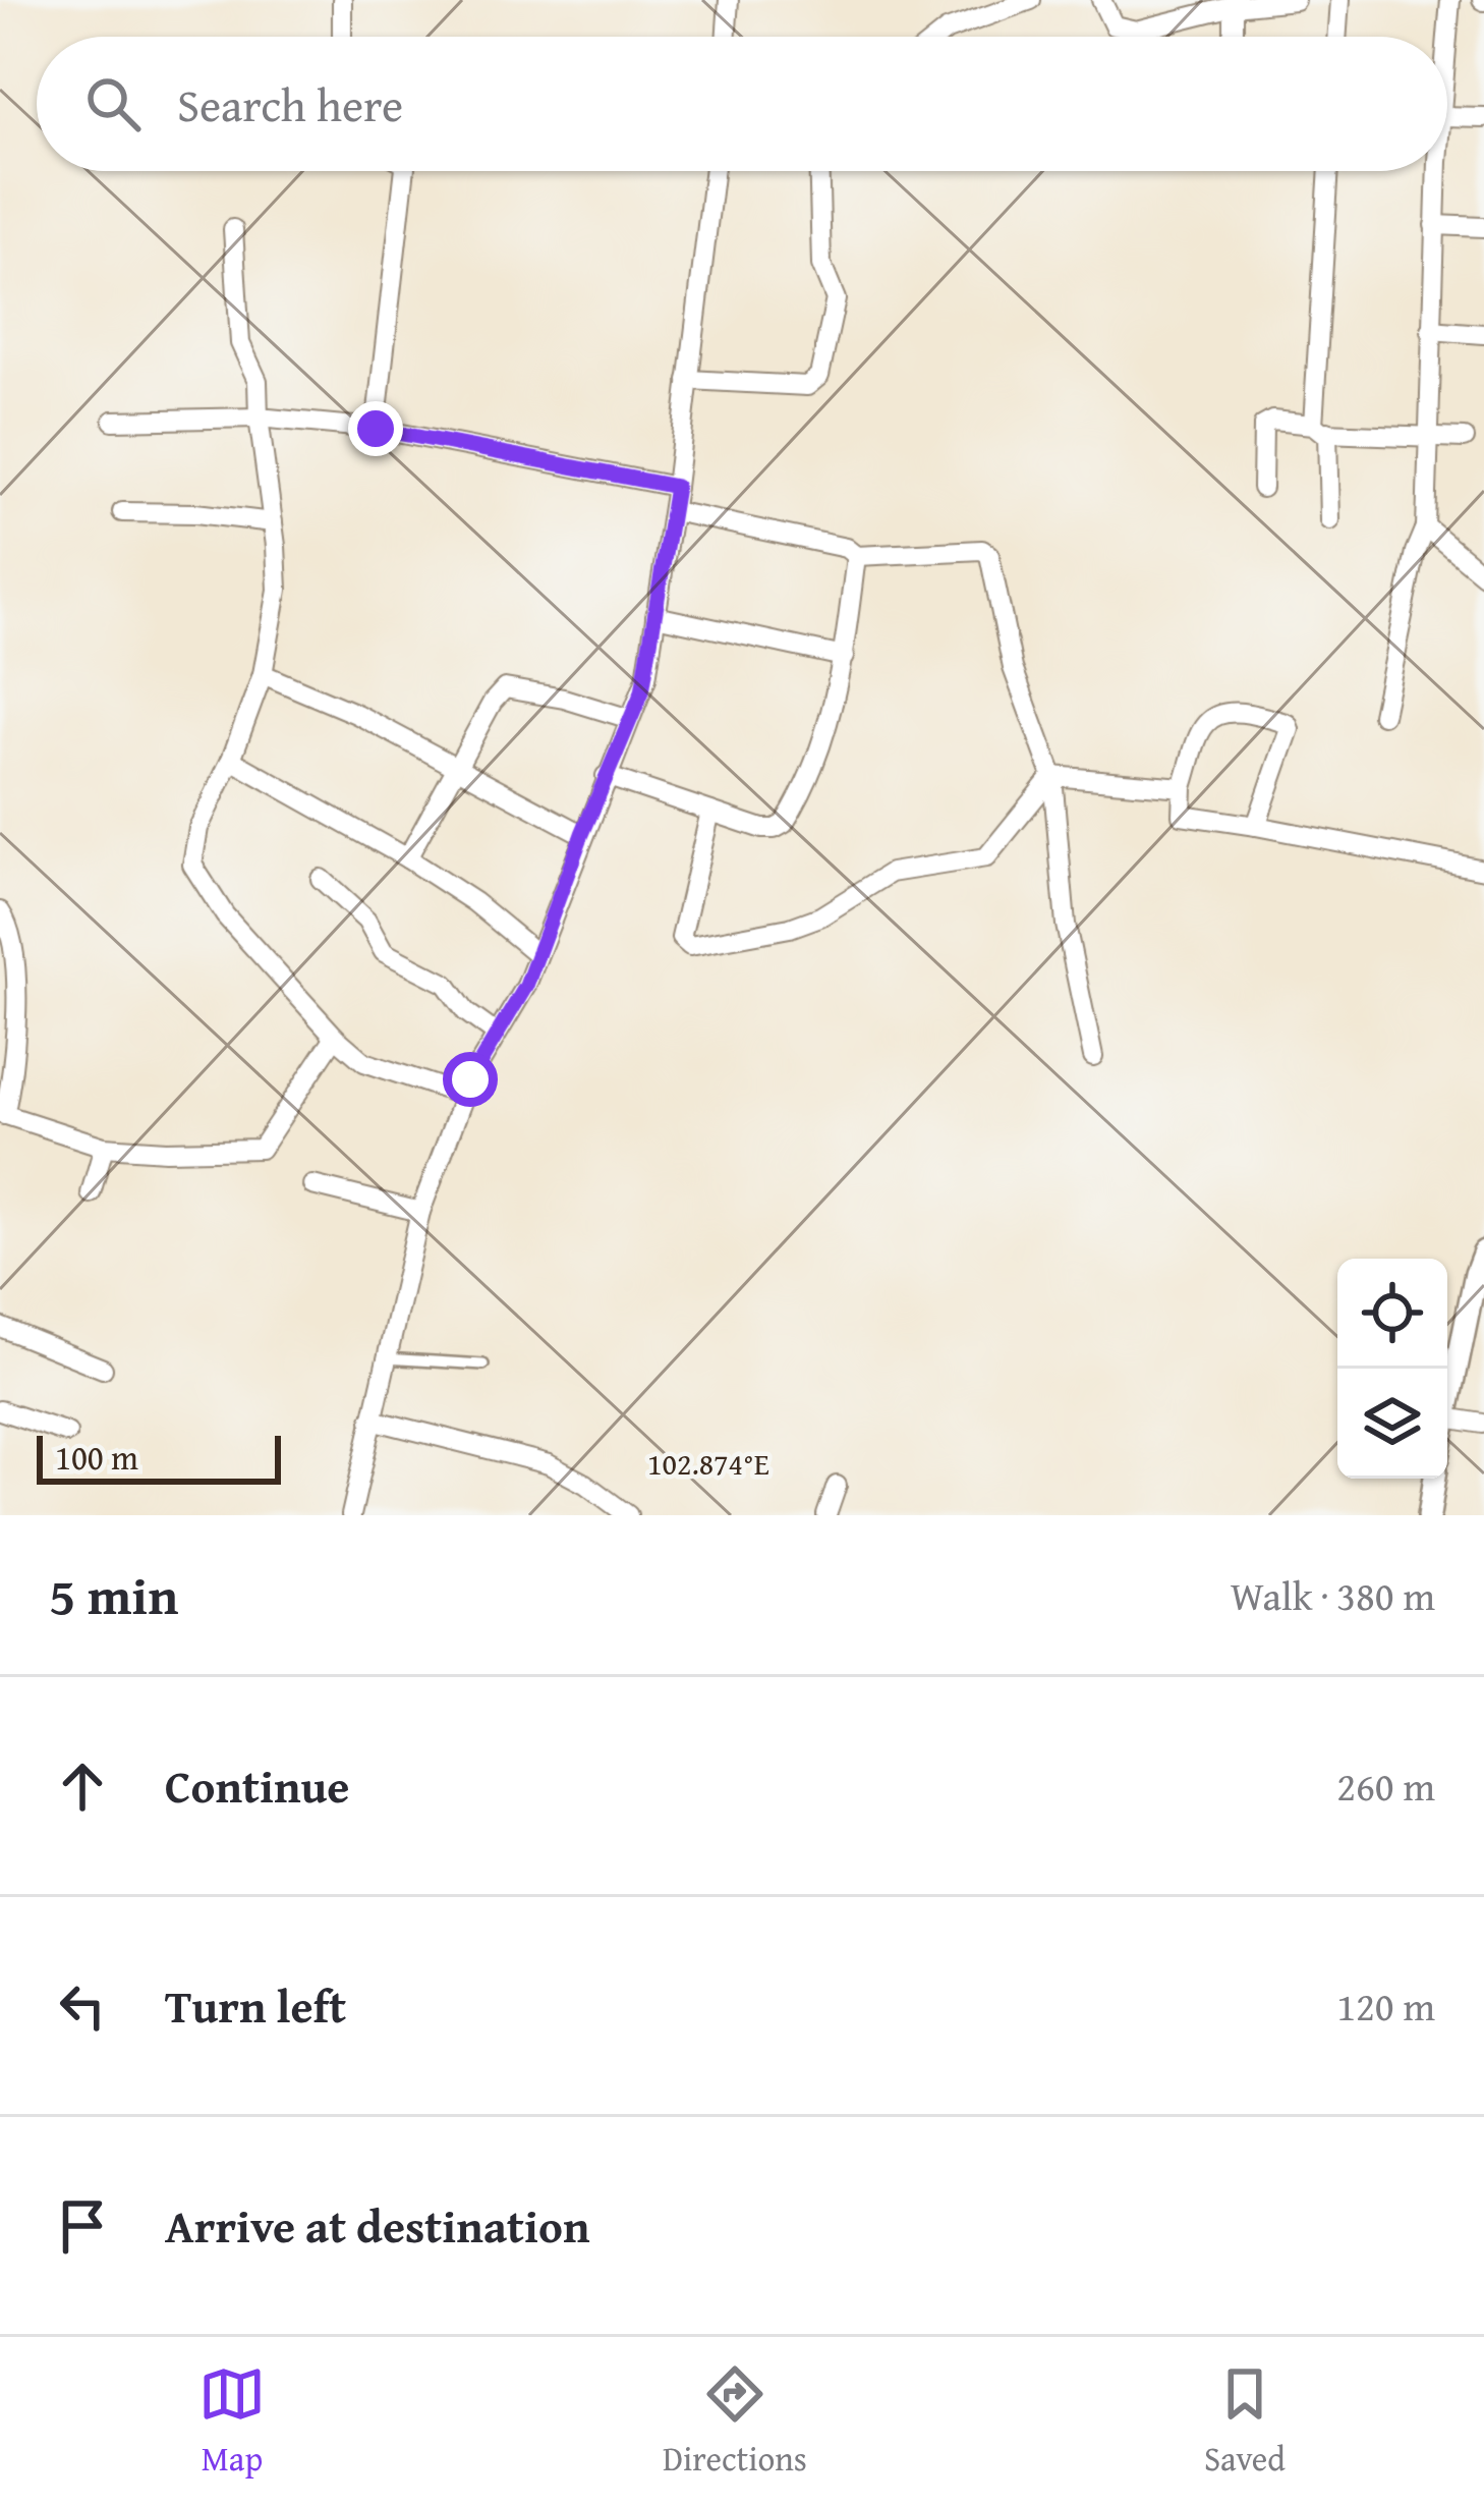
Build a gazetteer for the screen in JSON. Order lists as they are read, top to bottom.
{
  "scale_bar": "100 m",
  "page": {
    "search": "Search here",
    "scale": "100 m",
    "heading": ["5 min", "Walk · 380 m"],
    "list": [
      ["Continue", "260 m"],
      ["Turn left", "120 m"],
      "Arrive at destination"
    ],
    "nav": ["Map", "Directions", "Saved"]
  },
  "coordinates": ["102.874°E"]
}
